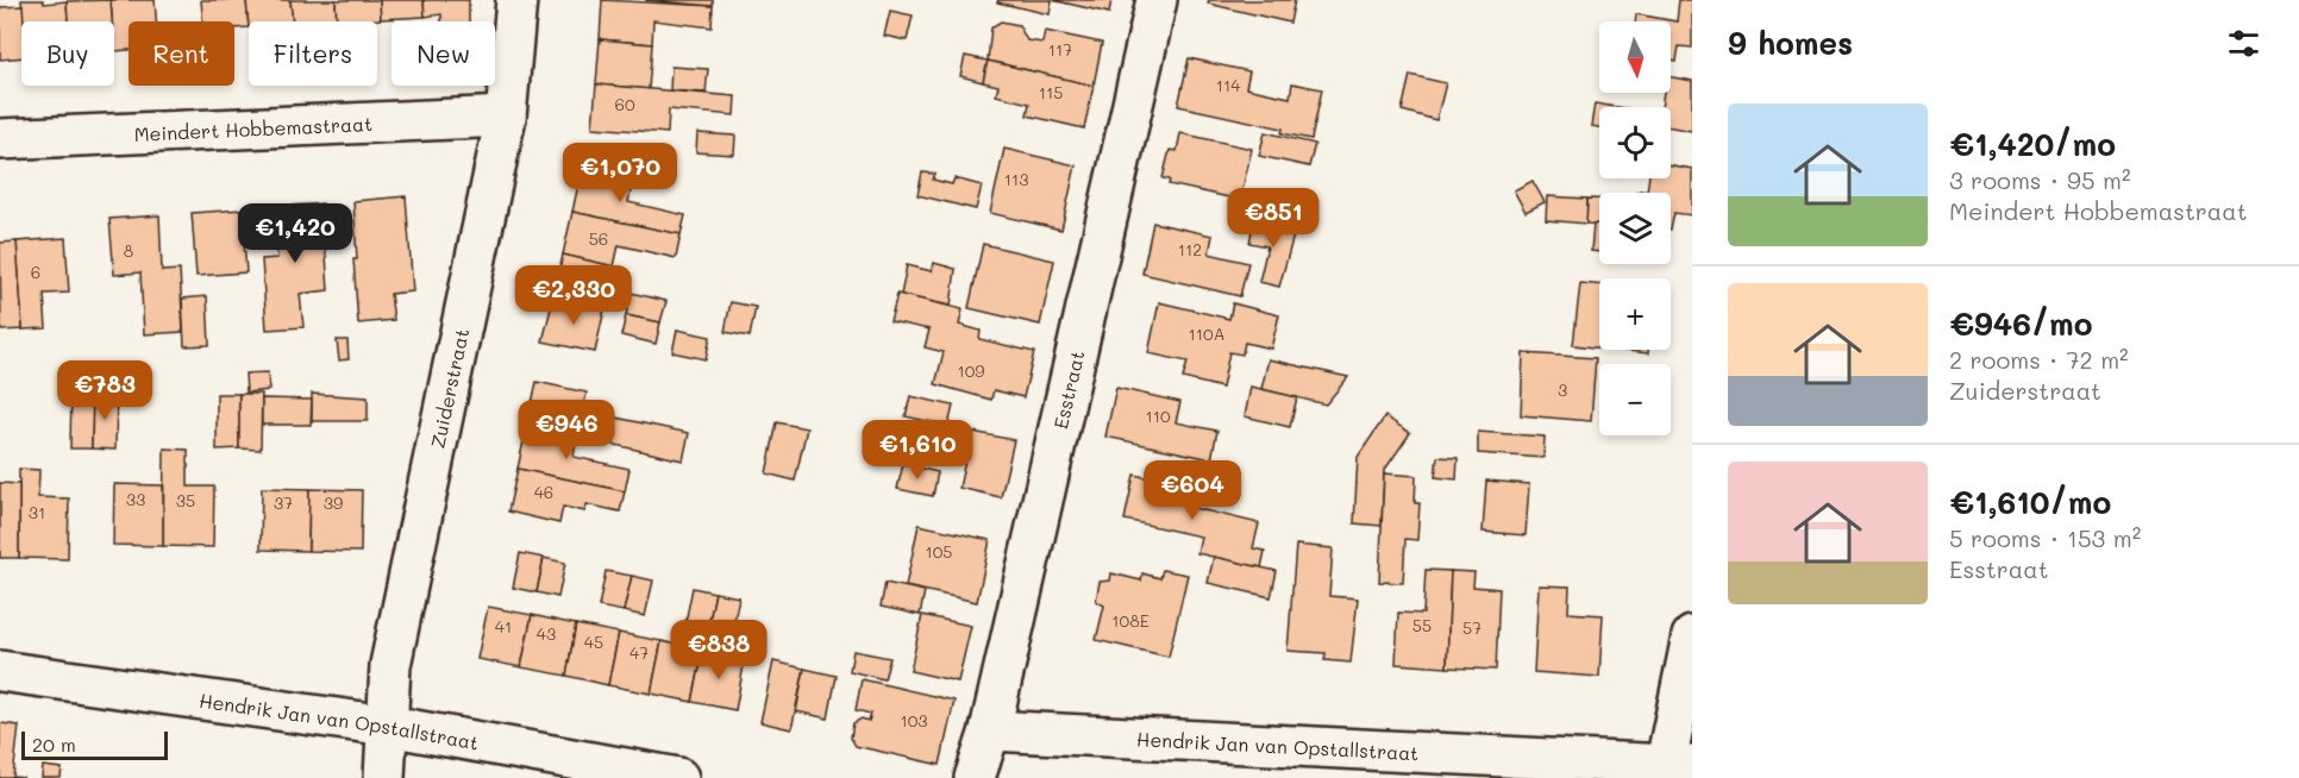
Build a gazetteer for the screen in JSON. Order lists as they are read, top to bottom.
{
  "streets": {
    "street": [
      "Meindert Hobbemastraat",
      "Zuiderstraat",
      "Esstraat",
      "Hendrik Jan van Opstallstraat"
    ]
  },
  "crossings": [
    ["Meindert Hobbemastraat", "Zuiderstraat"],
    ["Zuiderstraat", "Hendrik Jan van Opstallstraat"],
    ["Esstraat", "Hendrik Jan van Opstallstraat"]
  ],
  "house_numbers": [
    "117",
    "114",
    "115",
    "60",
    "113",
    "56",
    "112",
    "8",
    "6",
    "110A",
    "109",
    "3",
    "110",
    "46",
    "33",
    "35",
    "37",
    "39",
    "31",
    "105",
    "108E",
    "55",
    "41",
    "57",
    "43",
    "45",
    "47",
    "103"
  ],
  "scale_bar": "20 m",
  "north": "bottom",
  "page": {
    "heading": "9 homes",
    "map_buttons": ["+", "−"],
    "chip": [
      "Buy",
      "Rent",
      "Filters",
      "New"
    ],
    "list": [
      {
        "name": "€1,420/mo",
        "note": "3 rooms · 95 m² · Meindert Hobbemastraat"
      },
      {
        "name": "€946/mo",
        "note": "2 rooms · 72 m² · Zuiderstraat"
      },
      {
        "name": "€1,610/mo",
        "note": "5 rooms · 153 m² · Esstraat"
      }
    ],
    "price": [
      "€1,070",
      "€851",
      "€1,420",
      "€2,330",
      "€783",
      "€946",
      "€1,610",
      "€604",
      "€838"
    ],
    "scale": "20 m"
  }
}
